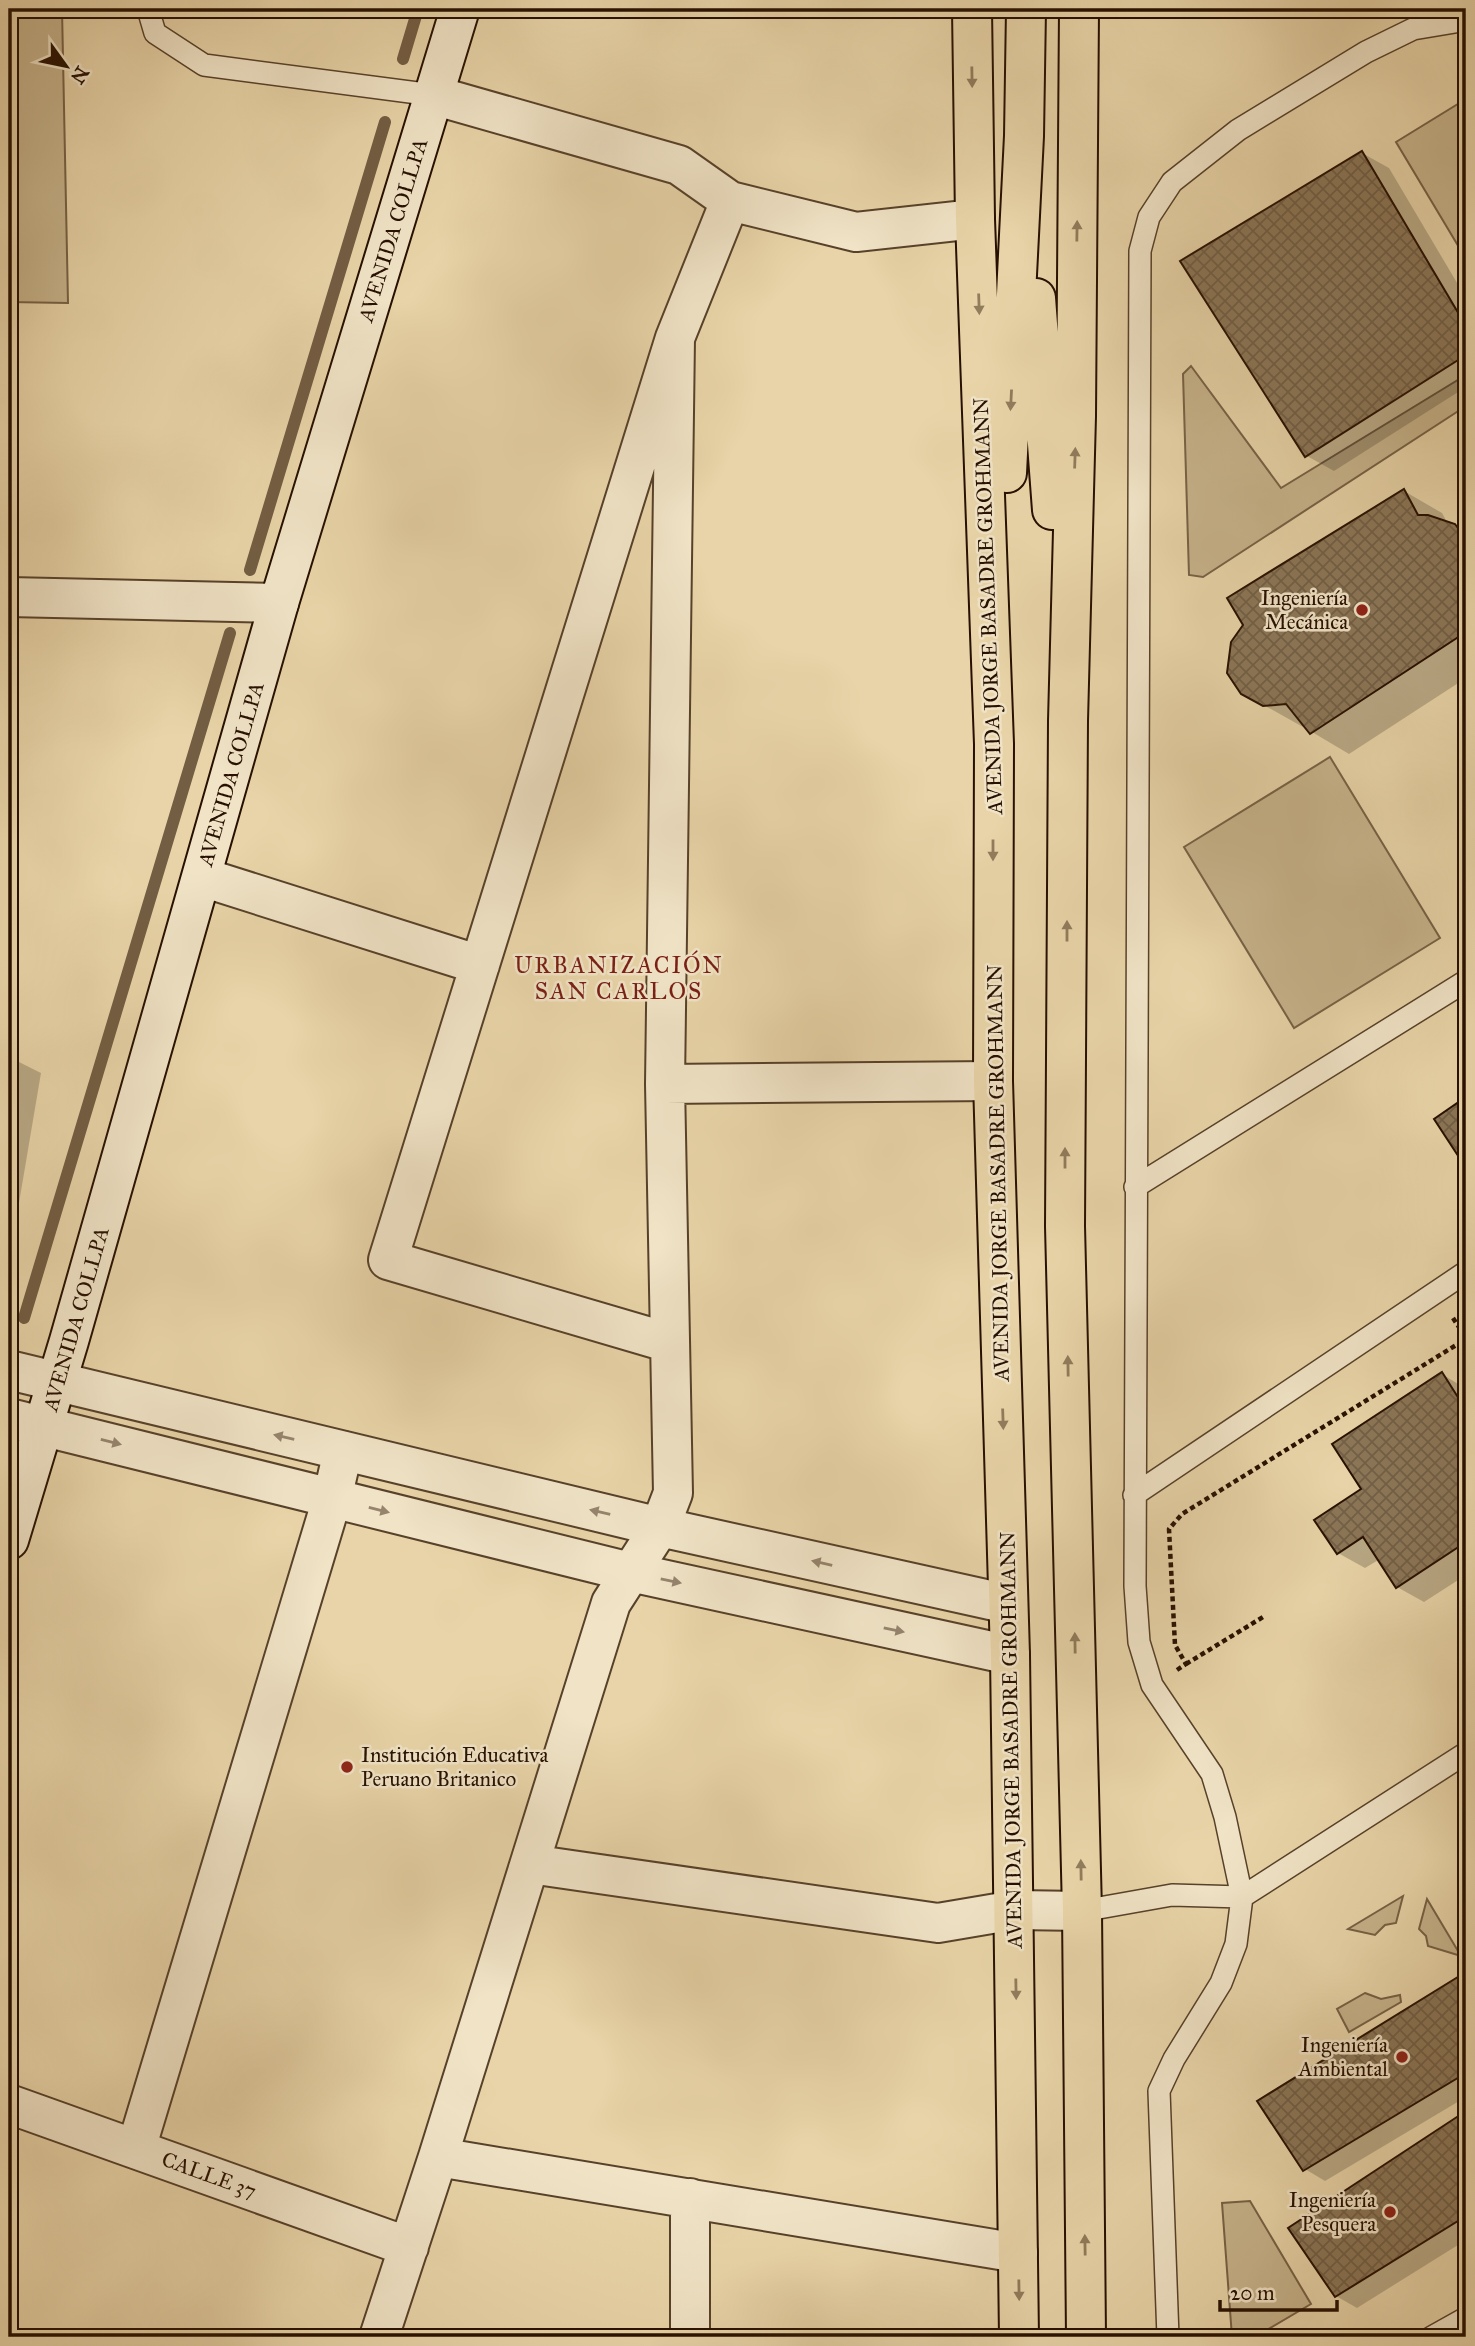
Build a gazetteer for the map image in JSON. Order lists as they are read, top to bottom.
{
  "streets": {
    "highway": ["AVENIDA JORGE BASADRE GROHMANN"],
    "street": ["AVENIDA COLLPA", "CALLE 37"]
  },
  "districts": ["URBANIZACIÓN SAN CARLOS"],
  "places": [
    "Ingeniería Mecánica",
    "Institución Educativa Peruano Britanico",
    "Ingeniería Ambiental",
    "Ingeniería Pesquera"
  ],
  "scale_bar": "20 m",
  "north": "bottom right"
}
